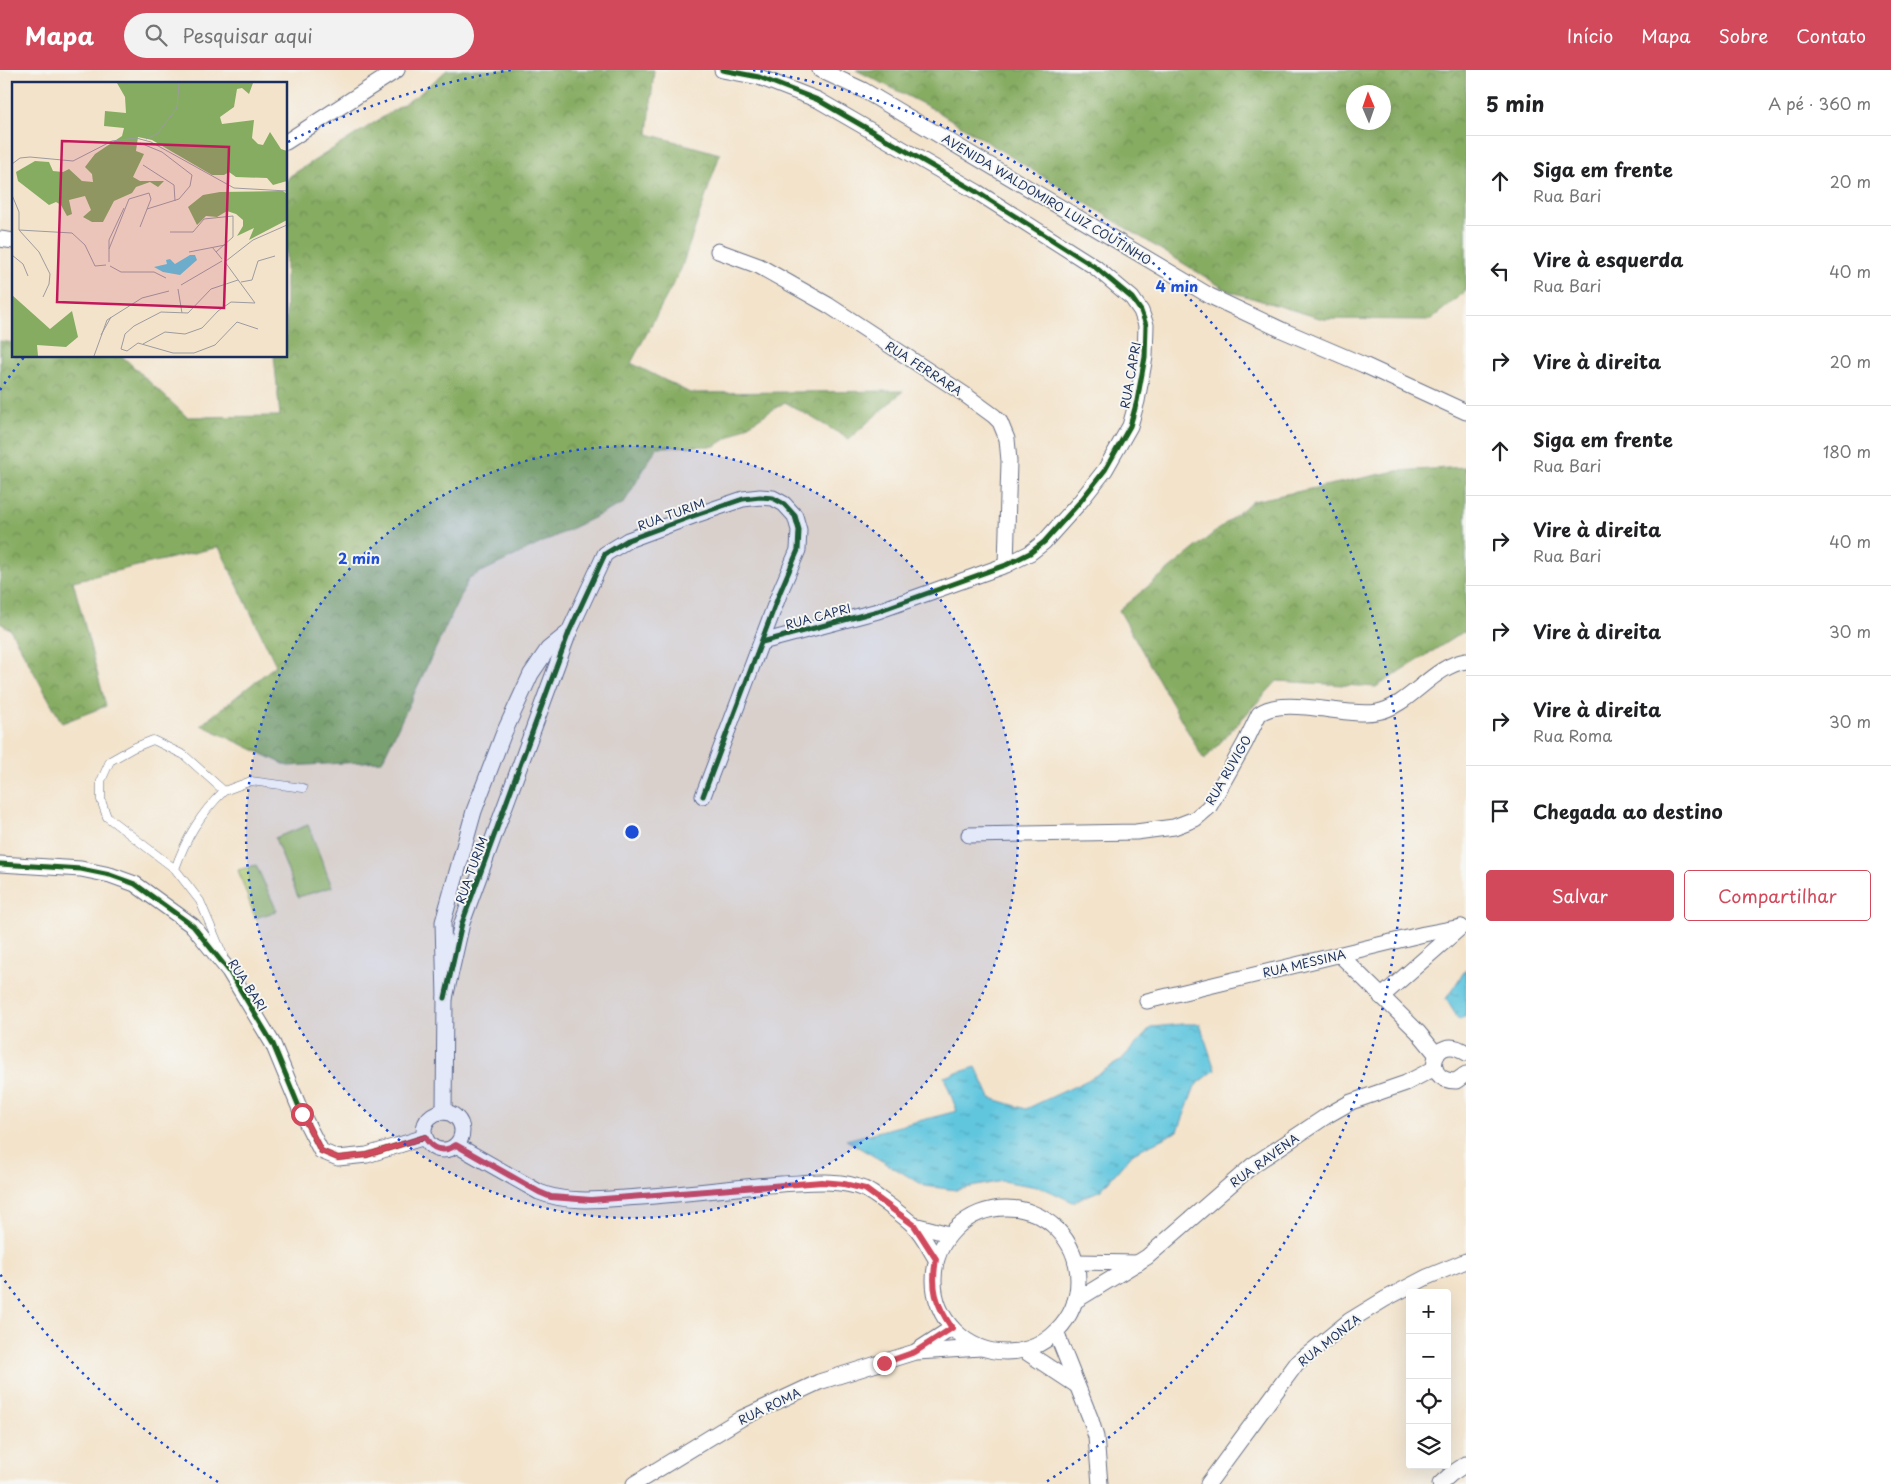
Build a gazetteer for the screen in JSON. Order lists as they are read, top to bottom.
{
  "streets": {
    "street": [
      "AVENIDA WALDOMIRO LUIZ COUTINHO",
      "RUA FERRARA",
      "RUA CAPRI",
      "RUA TURIM",
      "RUA RUVIGO",
      "RUA MESSINA",
      "RUA BARI",
      "RUA RAVENA",
      "RUA MONZA",
      "RUA ROMA"
    ]
  },
  "crossings": [
    ["RUA FERRARA", "RUA CAPRI"],
    ["RUA CAPRI", "RUA TURIM"],
    ["RUA TURIM", "RUA BARI"],
    ["RUA RAVENA", "RUA ROMA"]
  ],
  "north": "top",
  "page": {
    "header": "Mapa",
    "search": "Pesquisar aqui",
    "nav": [
      "Início",
      "Mapa",
      "Sobre",
      "Contato"
    ],
    "heading": ["5 min", "A pé · 360 m"],
    "list": [
      ["Siga em frente", "Rua Bari", "20 m"],
      ["Vire à esquerda", "Rua Bari", "40 m"],
      ["Vire à direita", "20 m"],
      ["Siga em frente", "Rua Bari", "180 m"],
      ["Vire à direita", "Rua Bari", "40 m"],
      ["Vire à direita", "30 m"],
      ["Vire à direita", "Rua Roma", "30 m"],
      "Chegada ao destino"
    ],
    "buttons": ["Salvar", "Compartilhar"],
    "map_buttons": ["+", "−"]
  },
  "rings": ["4 min", "2 min"]
}
